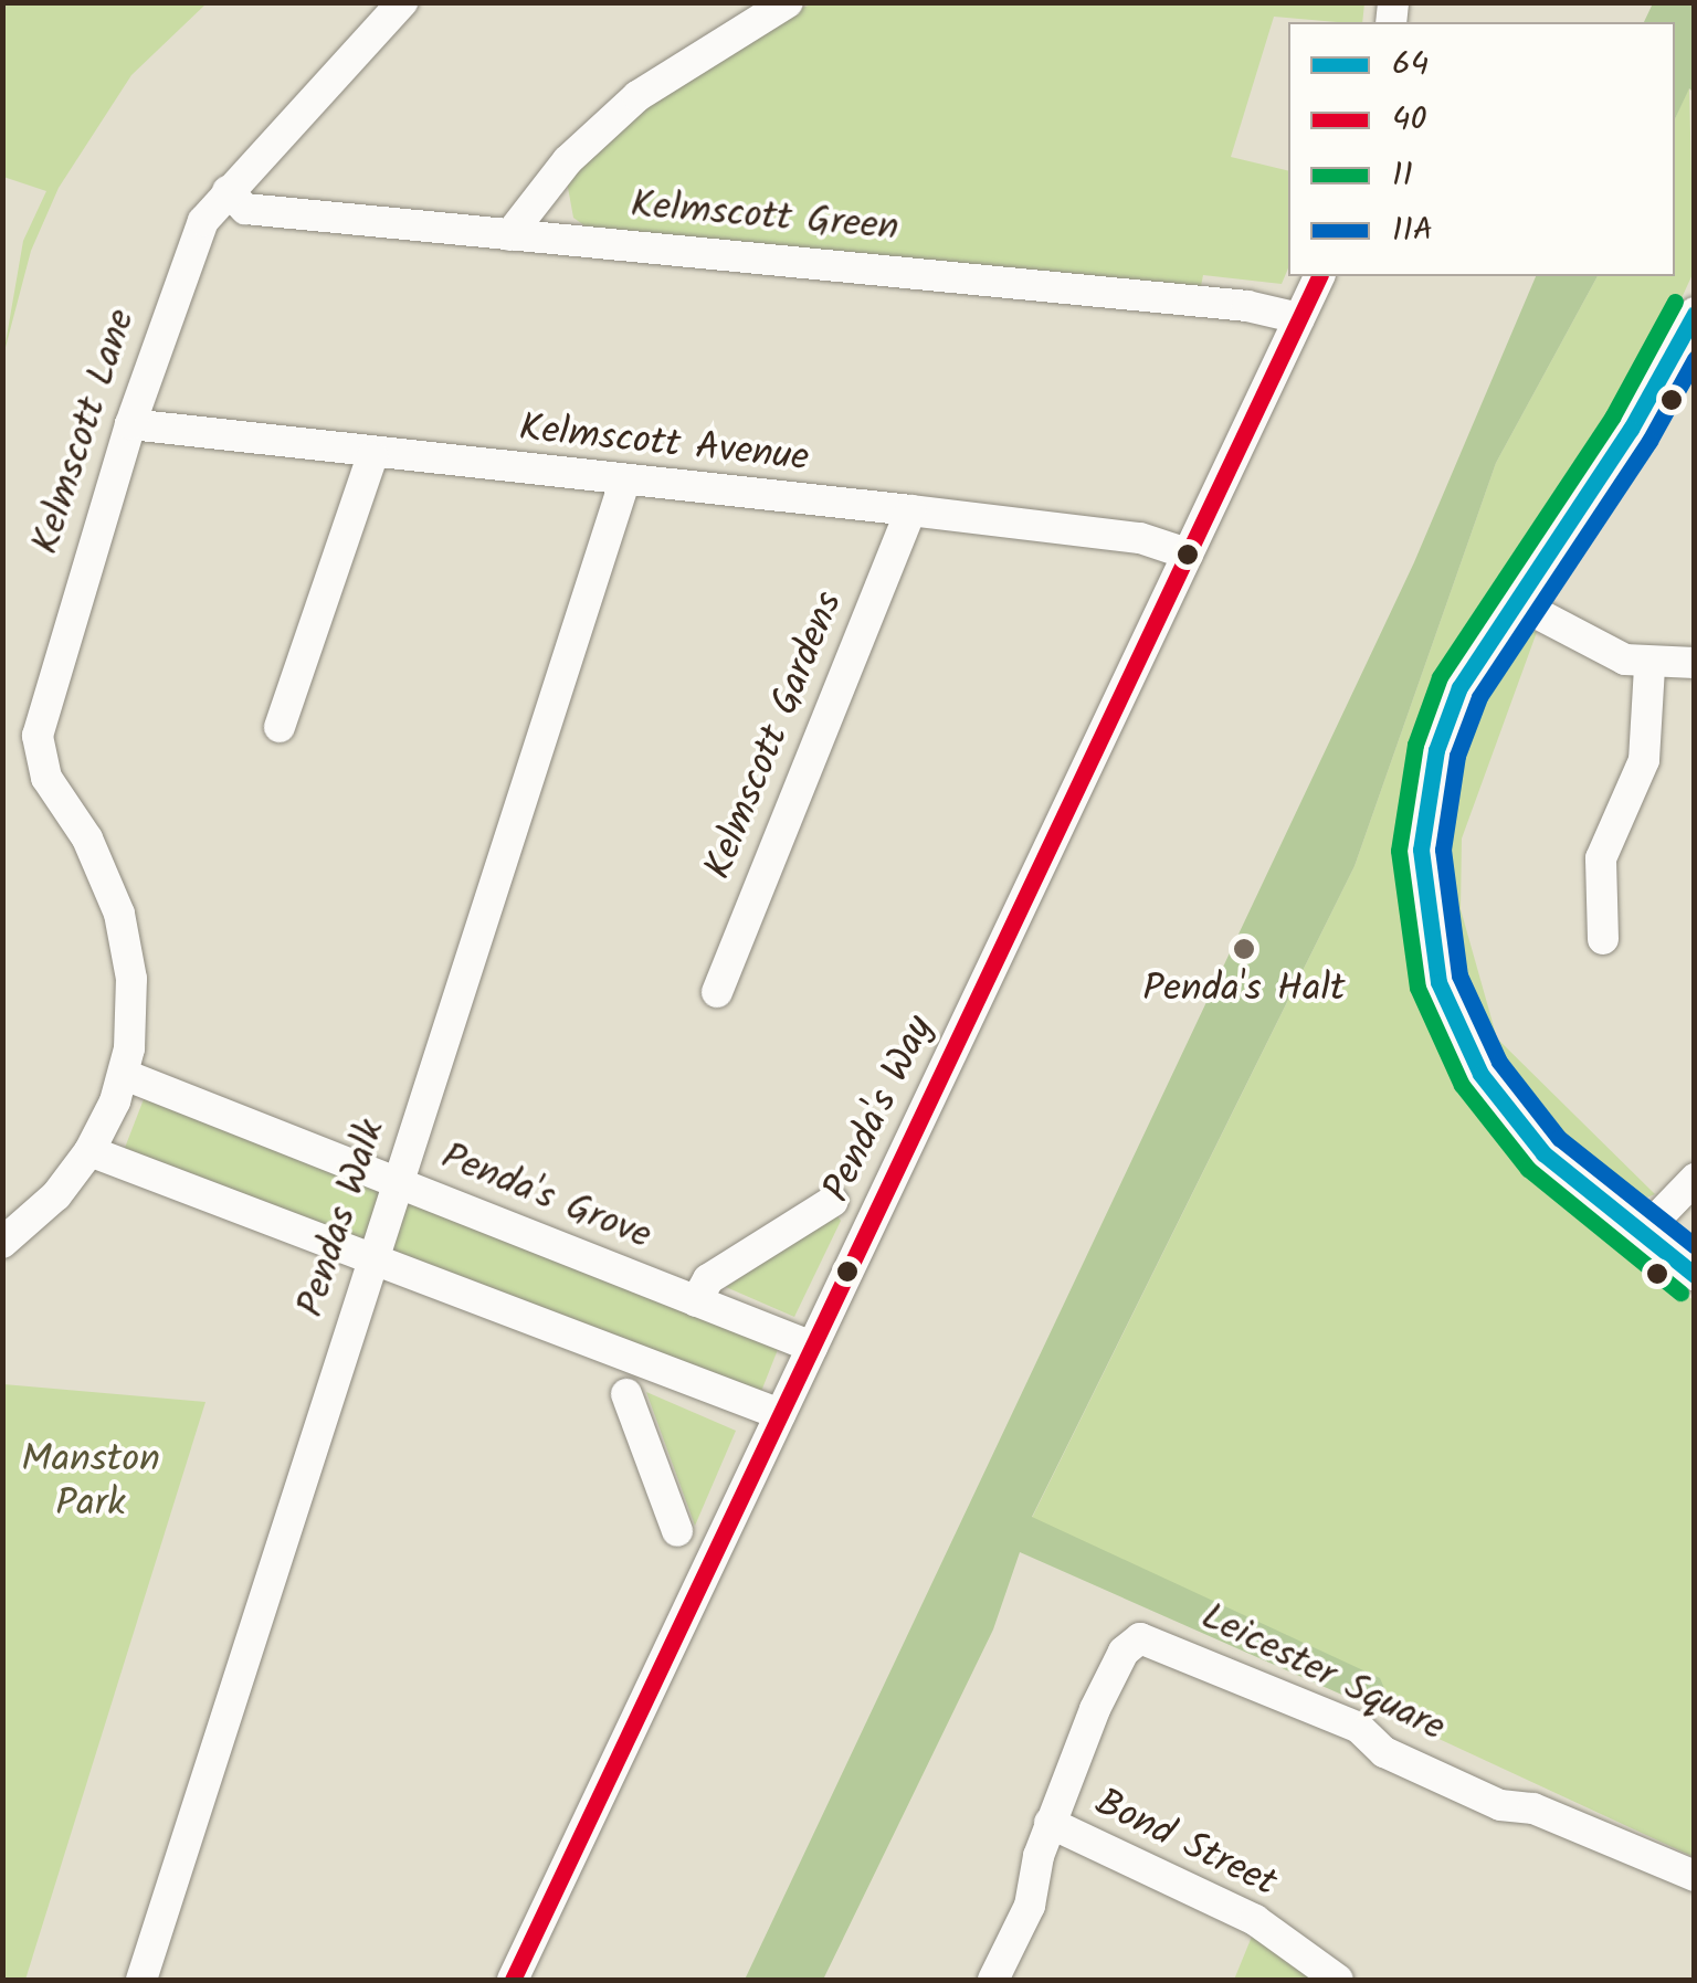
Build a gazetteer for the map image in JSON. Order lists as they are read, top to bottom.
{
  "streets": {
    "street": [
      "Kelmscott Green",
      "Kelmscott Lane",
      "Kelmscott Avenue",
      "Kelmscott Gardens",
      "Penda's Way",
      "Penda's Grove",
      "Pendas Walk",
      "Leicester Square",
      "Bond Street"
    ]
  },
  "crossings": [
    ["Kelmscott Green", "Kelmscott Lane"],
    ["Kelmscott Green", "Penda's Way"],
    ["Kelmscott Lane", "Kelmscott Avenue"],
    ["Kelmscott Lane", "Penda's Grove"],
    ["Kelmscott Avenue", "Kelmscott Gardens"],
    ["Kelmscott Avenue", "Penda's Way"],
    ["Kelmscott Avenue", "Pendas Walk"],
    ["Penda's Way", "Penda's Grove"],
    ["Penda's Grove", "Pendas Walk"],
    ["Leicester Square", "Bond Street"]
  ],
  "parks": ["Manston Park"],
  "places": ["Penda's Halt"],
  "lines": [
    "transit line 40",
    "transit line 11",
    "transit line 64",
    "transit line 11A"
  ],
  "legend": [
    "64",
    "40",
    "11",
    "11A"
  ]
}
